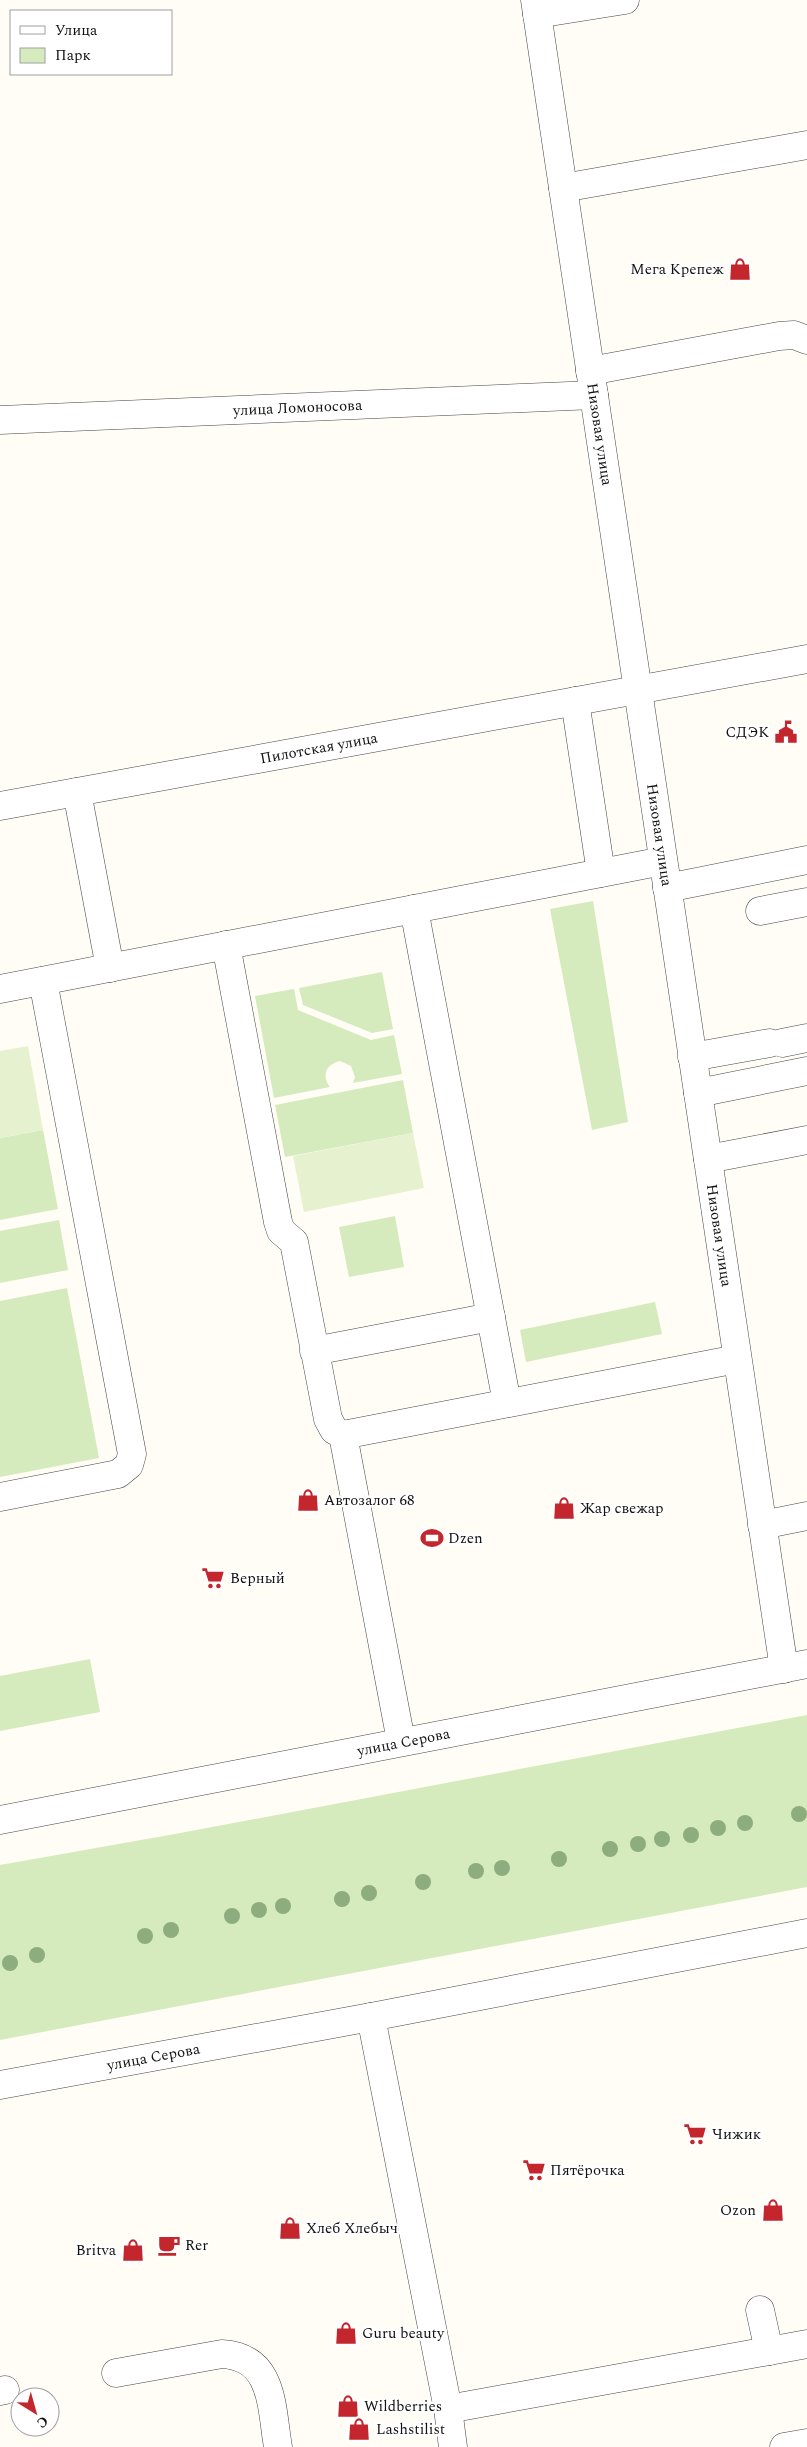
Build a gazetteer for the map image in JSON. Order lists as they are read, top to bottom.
{
  "streets": {
    "street": [
      "улица Ломоносова",
      "Низовая улица",
      "Пилотская улица",
      "улица Серова"
    ]
  },
  "crossings": [
    ["улица Ломоносова", "Низовая улица"],
    ["Низовая улица", "Пилотская улица"],
    ["Низовая улица", "улица Серова"]
  ],
  "places": {
    "shop": [
      "Мега Крепеж",
      "Автозалог 68",
      "Жар свежар",
      "Ozon",
      "Хлеб Хлебыч",
      "Britva",
      "Guru beauty",
      "Wildberries",
      "Lashstilist"
    ],
    "public building": ["СДЭК"],
    "sports": ["Dzen"],
    "supermarket": ["Верный", "Чижик", "Пятёрочка"],
    "cafe": ["Rer"]
  },
  "legend": ["Улица", "Парк"],
  "north": "bottom right"
}
